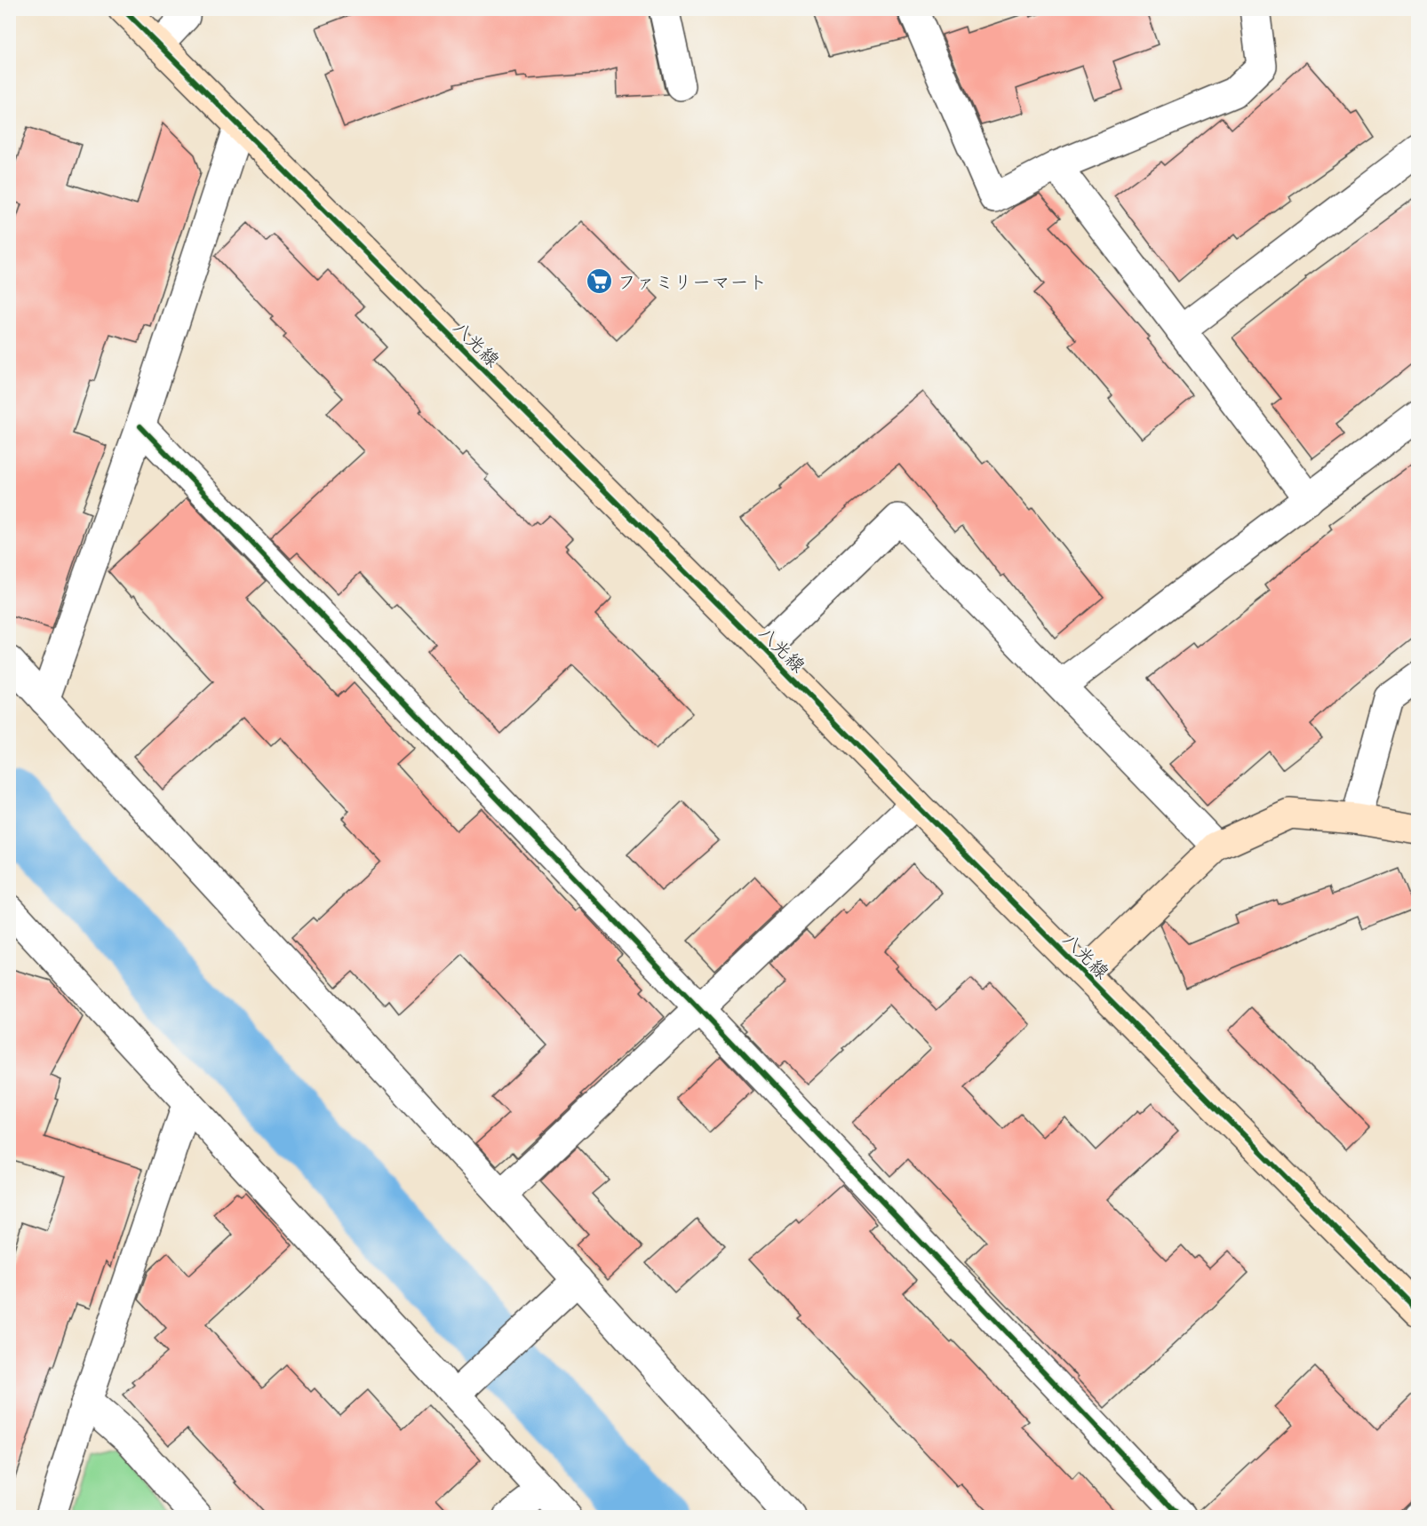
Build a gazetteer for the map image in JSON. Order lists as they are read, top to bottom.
{
  "streets": {
    "street": ["八光線"]
  },
  "places": {
    "supermarket": ["ファミリーマート"]
  }
}
